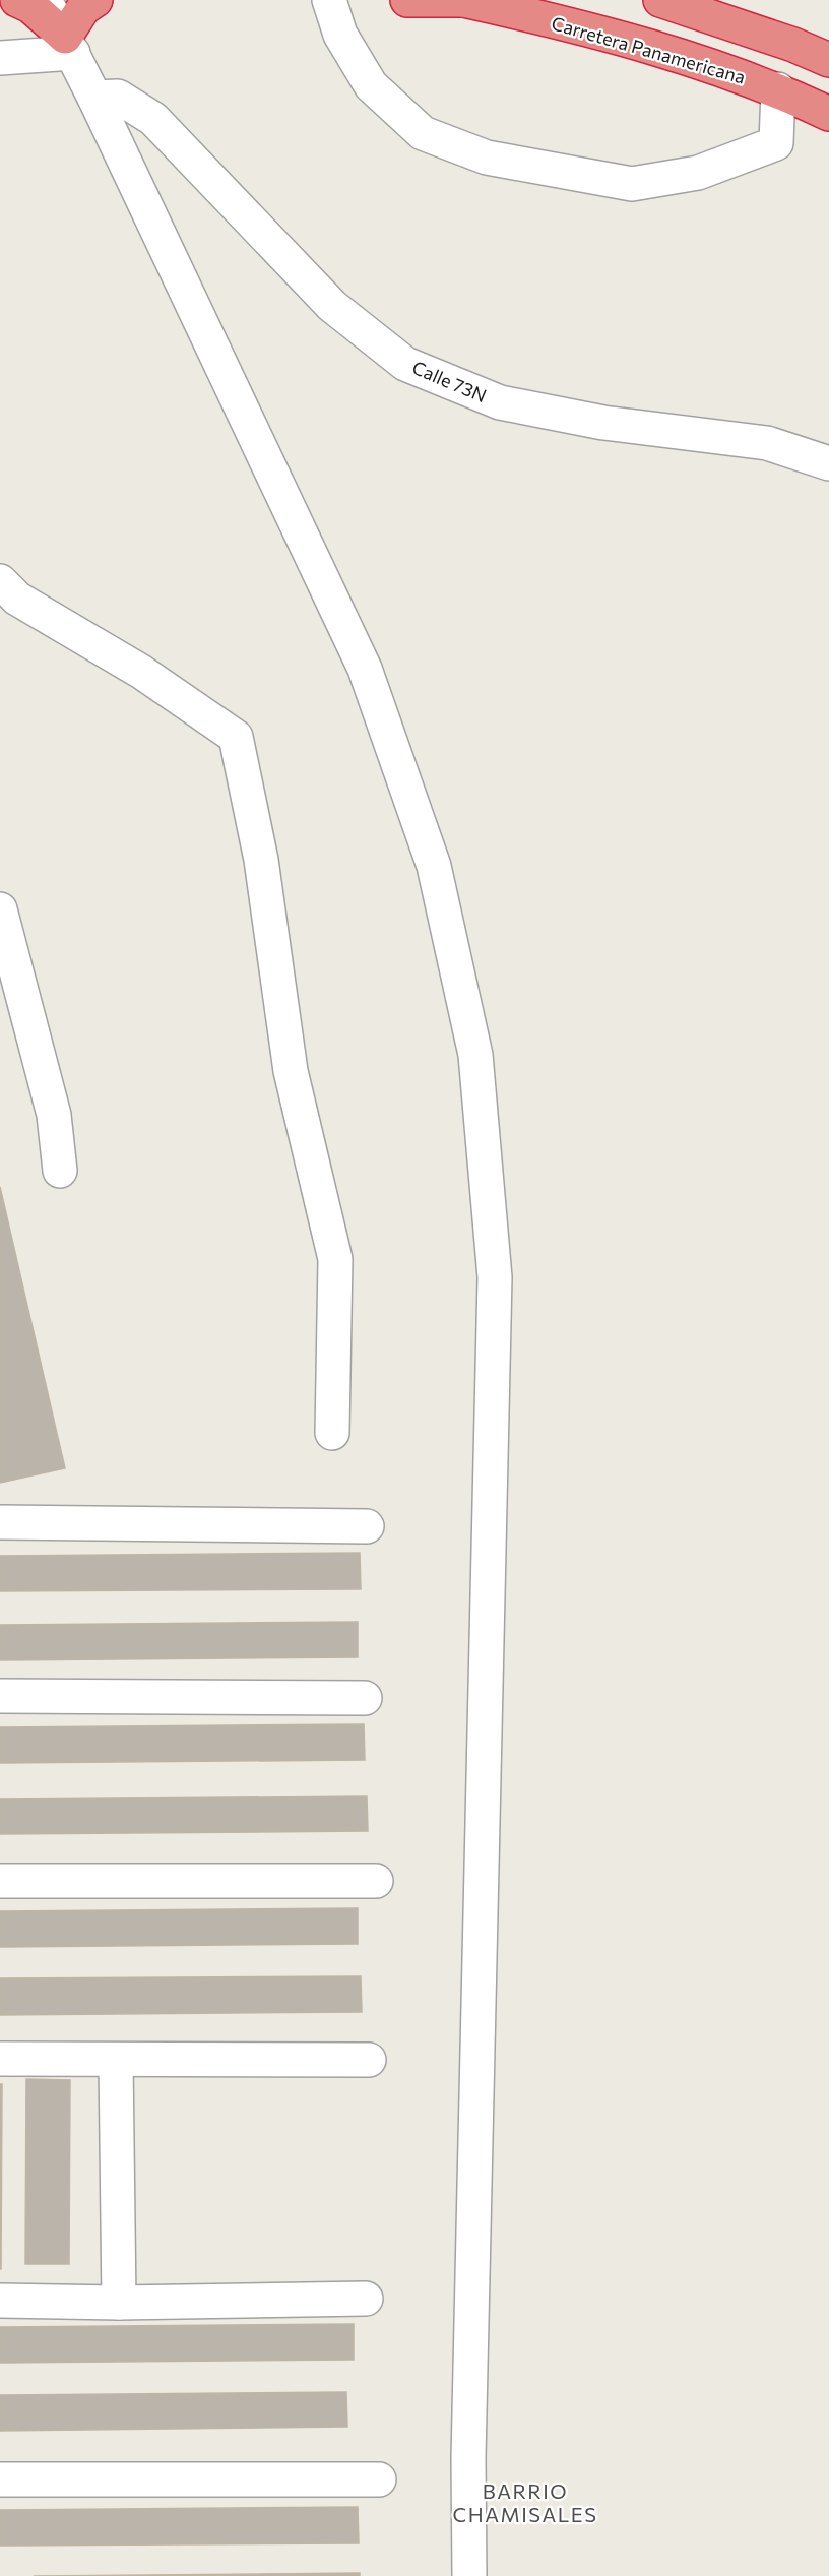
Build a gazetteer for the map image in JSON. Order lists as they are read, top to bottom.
{
  "streets": {
    "highway": ["Carretera Panamericana"],
    "street": ["Calle 73N"]
  },
  "districts": ["BARRIO CHAMISALES"]
}
